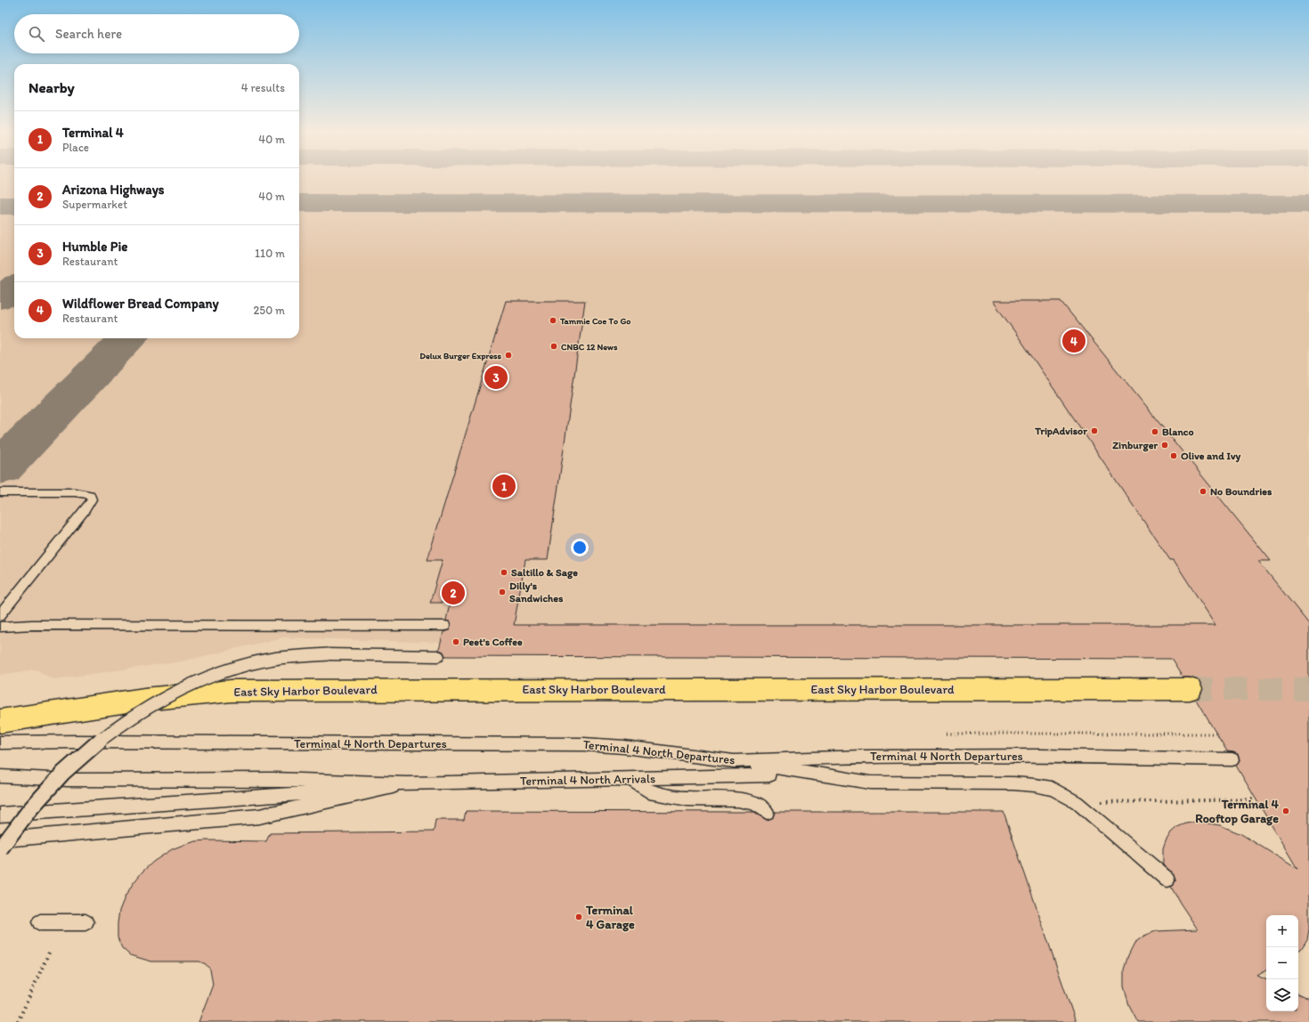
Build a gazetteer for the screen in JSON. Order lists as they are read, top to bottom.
{
  "streets": {
    "main road": ["East Sky Harbor Boulevard"],
    "lane": ["Terminal 4 North Departures", "Terminal 4 North Arrivals"]
  },
  "places": [
    "Tammie Coe To Go",
    "CNBC 12 News",
    "Delux Burger Express",
    "TripAdvisor",
    "Blanco",
    "Zinburger",
    "Olive and Ivy",
    "No Boundries",
    "Saltillo & Sage",
    "Dilly's Sandwiches",
    "Peet's Coffee",
    "Terminal 4 Rooftop Garage",
    "Terminal 4 Garage"
  ],
  "page": {
    "search": "Search here",
    "heading": ["Nearby", "4 results"],
    "list": [
      {
        "mark": "1",
        "name": "Terminal 4",
        "note": "Place",
        "value": "40 m"
      },
      {
        "mark": "2",
        "name": "Arizona Highways",
        "note": "Supermarket",
        "value": "40 m"
      },
      {
        "mark": "3",
        "name": "Humble Pie",
        "note": "Restaurant",
        "value": "110 m"
      },
      {
        "mark": "4",
        "name": "Wildflower Bread Company",
        "note": "Restaurant",
        "value": "250 m"
      }
    ],
    "pins": [
      "4",
      "3",
      "1",
      "2"
    ],
    "map_buttons": ["+", "−"]
  }
}
